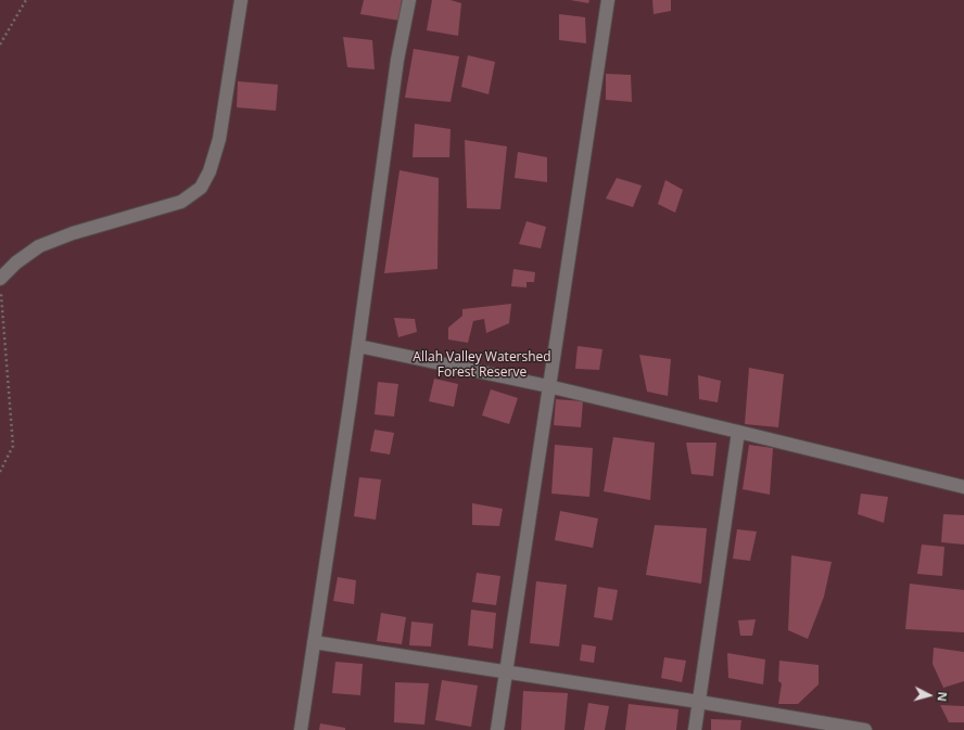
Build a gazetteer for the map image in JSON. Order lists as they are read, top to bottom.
{
  "parks": ["Allah Valley Watershed Forest Reserve"],
  "north": "right"
}
